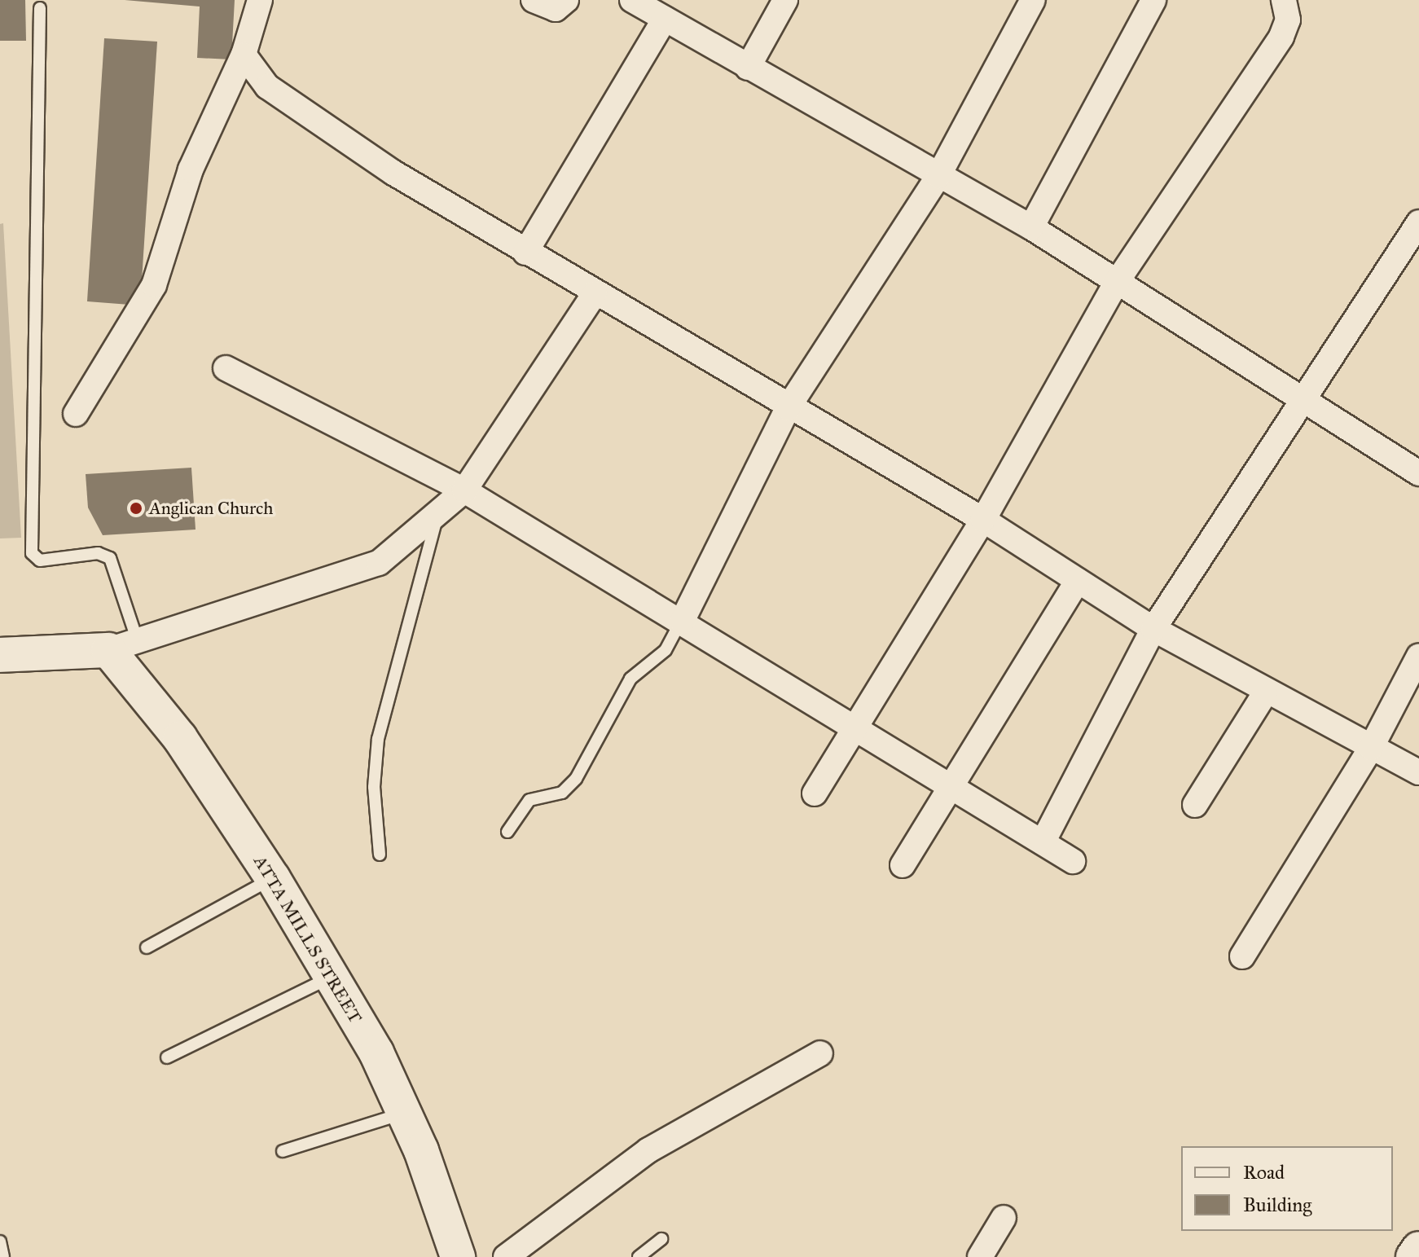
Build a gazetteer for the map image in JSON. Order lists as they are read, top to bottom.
{
  "streets": {
    "main road": ["ATTA MILLS STREET"]
  },
  "places": ["Anglican Church"],
  "legend": ["Road", "Building"]
}
